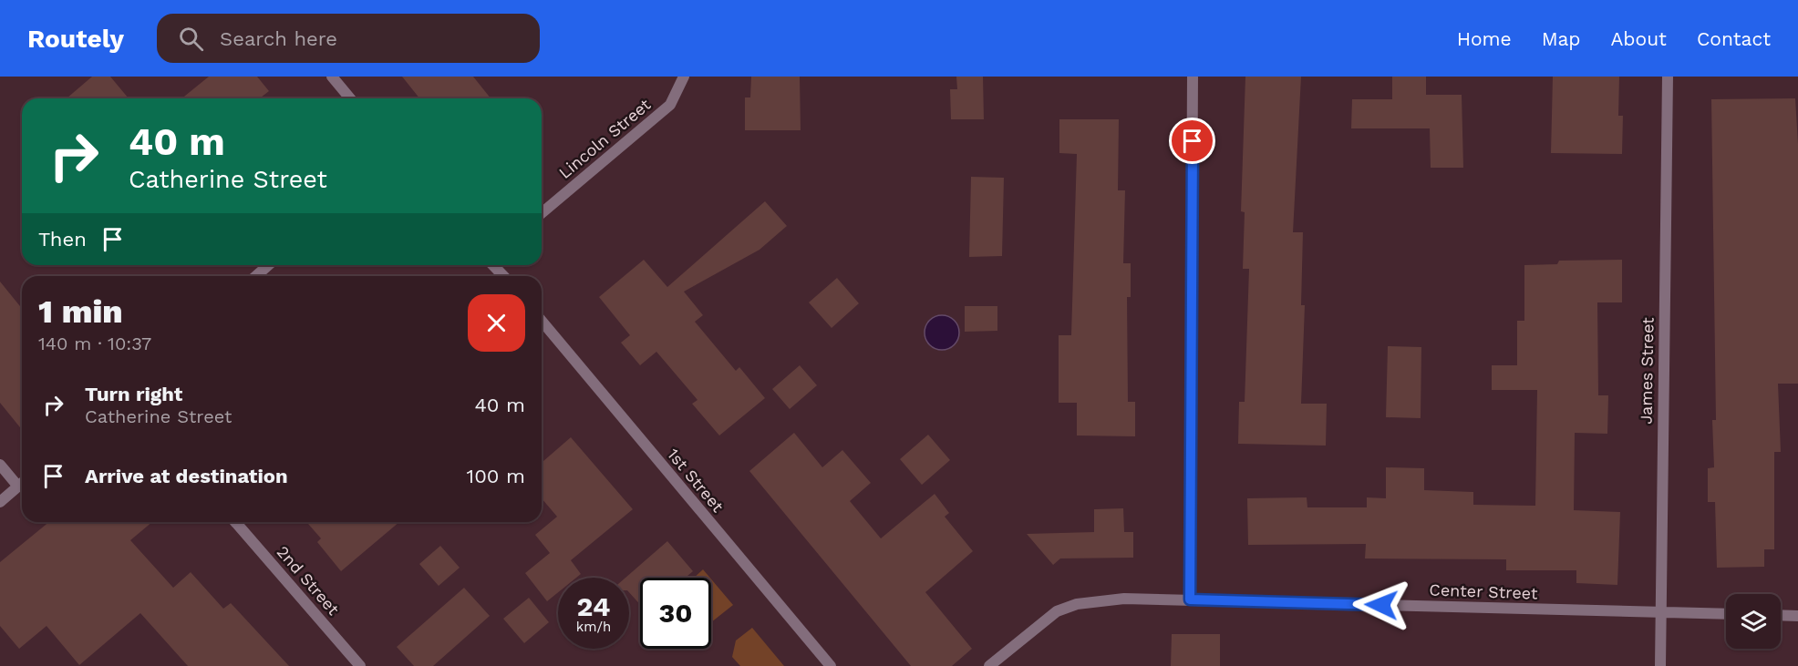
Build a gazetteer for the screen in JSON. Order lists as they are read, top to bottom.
{
  "streets": {
    "street": [
      "Lincoln Street",
      "James Street",
      "1st Street",
      "2nd Street",
      "Center Street"
    ]
  },
  "crossings": [
    ["James Street", "Center Street"]
  ],
  "page": {
    "header": "Routely",
    "search": "Search here",
    "nav": [
      "Home",
      "Map",
      "About",
      "Contact"
    ],
    "turn": ["40 m", "Catherine Street"],
    "then": "Then",
    "heading": ["1 min", "140 m · 10:37"],
    "list": [
      {
        "name": "Turn right",
        "note": "Catherine Street",
        "value": "40 m"
      },
      {
        "name": "Arrive at destination",
        "value": "100 m"
      }
    ],
    "speed": "24 km/h",
    "limit": "30"
  }
}
